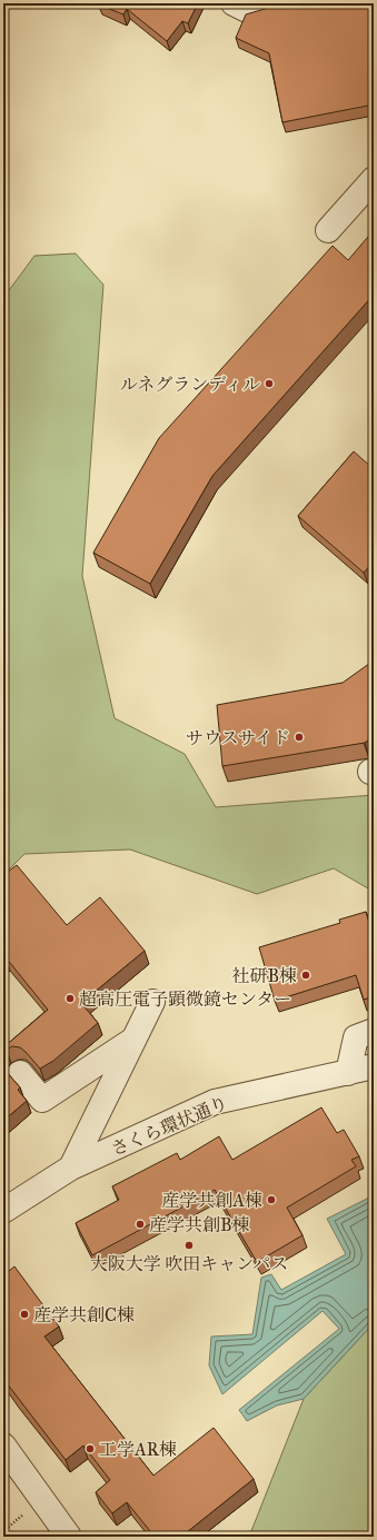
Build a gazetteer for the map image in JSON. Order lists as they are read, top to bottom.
{
  "streets": {
    "street": ["さくら環状通り"]
  },
  "places": [
    "ルネグランディル",
    "サウスサイド",
    "社研B棟",
    "超高圧電子顕微鏡センター",
    "産学共創A棟",
    "産学共創B棟",
    "大阪大学 吹田キャンパス",
    "産学共創C棟",
    "工学AR棟"
  ]
}
